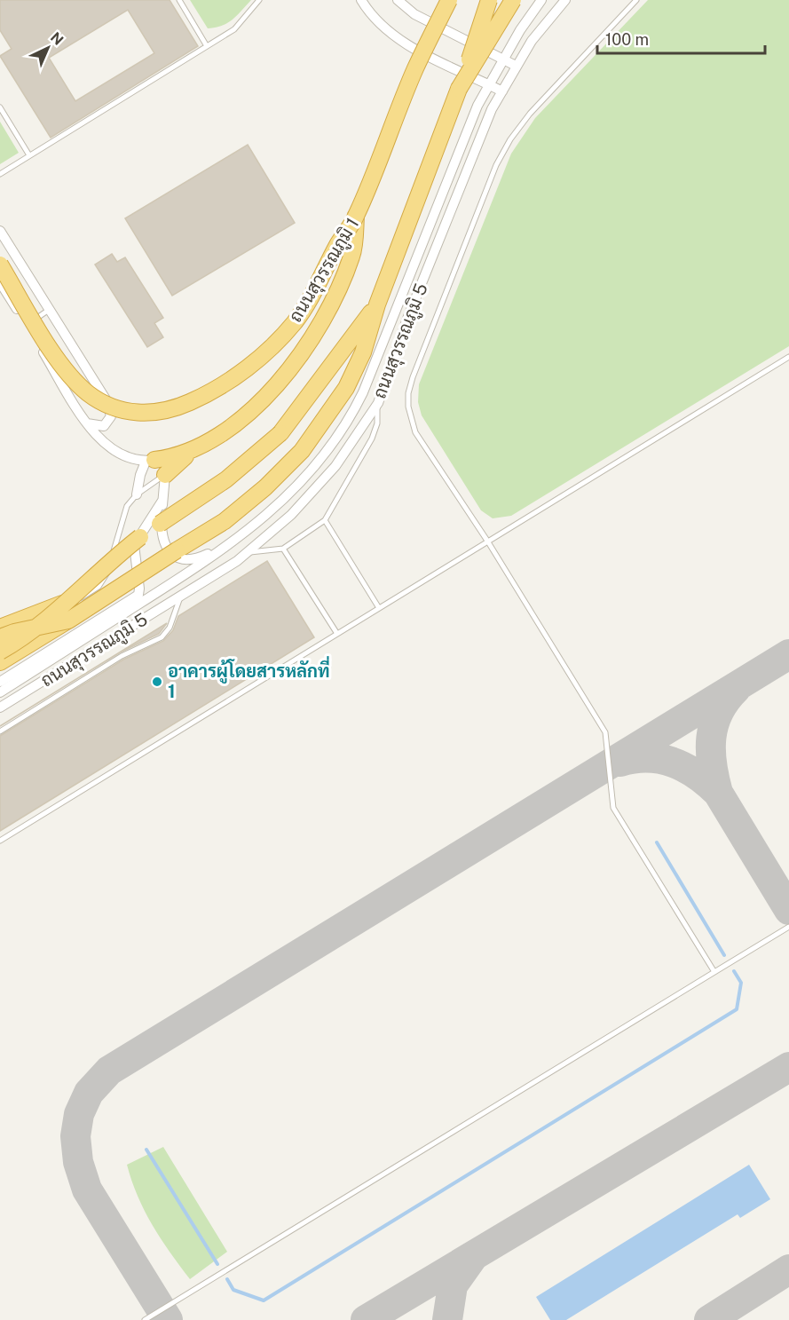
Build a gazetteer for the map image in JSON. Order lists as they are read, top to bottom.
{
  "streets": {
    "highway": ["ถนนสุวรรณภูมิ 1"],
    "street": ["ถนนสุวรรณภูมิ 5"]
  },
  "places": ["อาคารผู้โดยสารหลักที่ 1"],
  "scale_bar": "100 m",
  "north": "top right"
}
